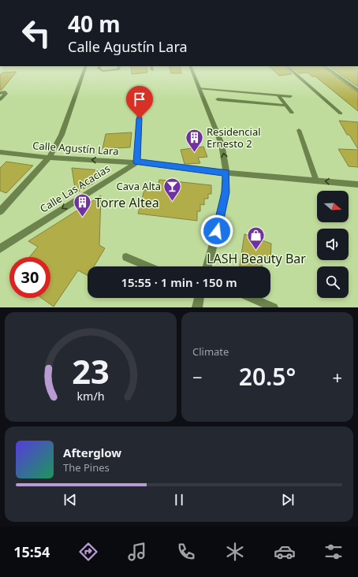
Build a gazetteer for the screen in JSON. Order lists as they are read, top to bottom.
{
  "streets": {
    "street": ["Calle Agustín Lara", "Calle Las Acacias"]
  },
  "crossings": [
    ["Calle Agustín Lara", "Calle Las Acacias"]
  ],
  "one_way": ["Calle Agustín Lara"],
  "places": {
    "building": ["Residencial Ernesto 2", "Torre Altea"],
    "bar": ["Cava Alta"],
    "shop": ["LASH Beauty Bar"]
  },
  "north": "right",
  "page": {
    "turn": ["40 m", "Calle Agustín Lara"],
    "limit": "30",
    "trip": "15:55 · 1 min · 150 m",
    "tile": "Climate",
    "heat": ["−", "20.5°", "+"],
    "song": ["Afterglow", "The Pines"],
    "tabs": "15:54",
    "gauge": ["23", "km/h"]
  }
}
